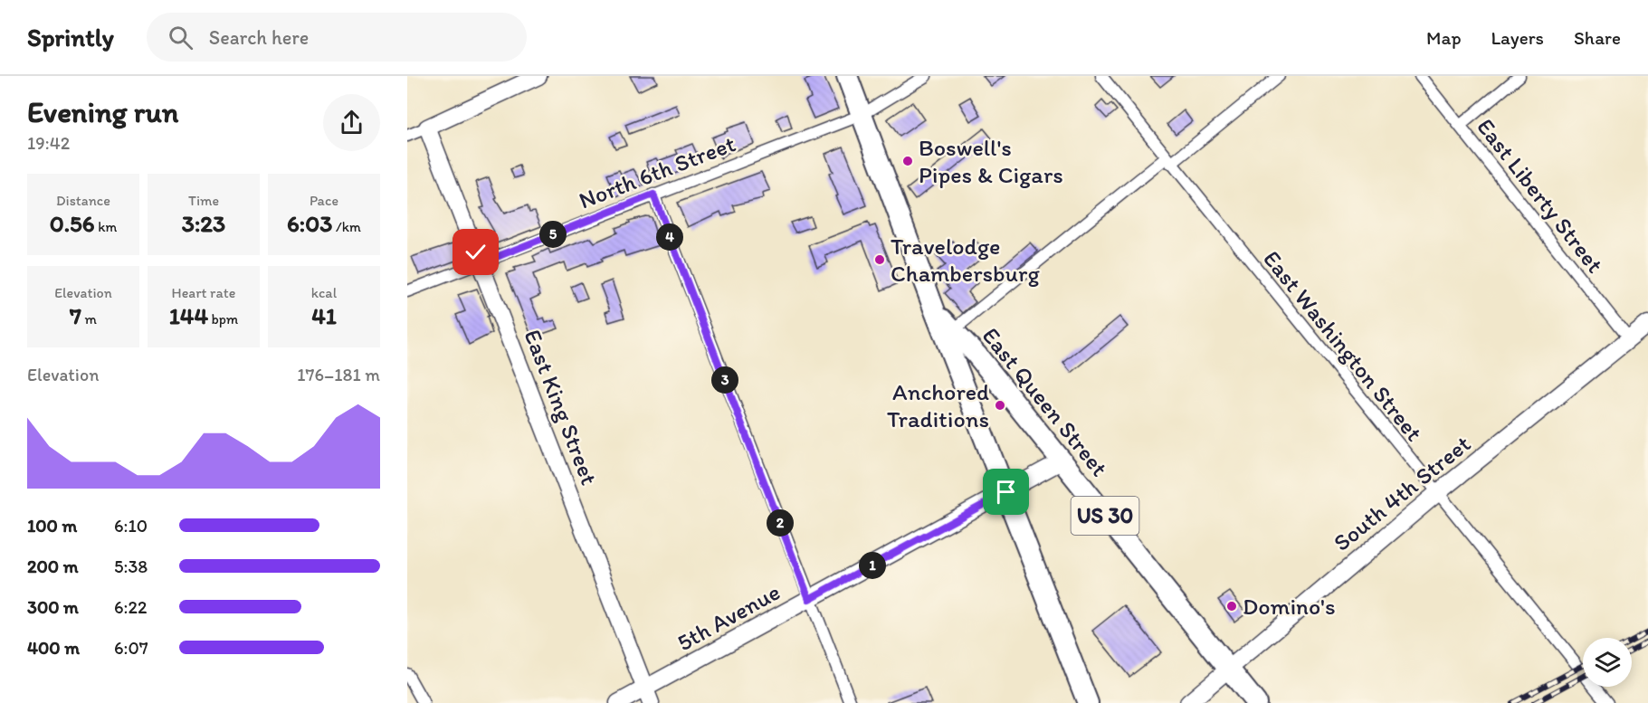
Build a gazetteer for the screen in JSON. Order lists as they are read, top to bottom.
{
  "streets": {
    "highway": ["East Queen Street", "US 30"],
    "street": [
      "North 6th Street",
      "East Liberty Street",
      "East Washington Street",
      "East King Street",
      "South 4th Street",
      "5th Avenue"
    ]
  },
  "crossings": [
    ["North 6th Street", "East King Street"],
    ["North 6th Street", "US 30"],
    ["East Liberty Street", "South 4th Street"],
    ["East Washington Street", "South 4th Street"],
    ["East Queen Street", "South 4th Street"],
    ["East Queen Street", "US 30"],
    ["East Queen Street", "5th Avenue"],
    ["East King Street", "5th Avenue"],
    ["US 30", "5th Avenue"]
  ],
  "places": [
    "Boswell's Pipes & Cigars",
    "Travelodge Chambersburg",
    "Anchored Traditions",
    "Domino's"
  ],
  "page": {
    "header": "Sprintly",
    "search": "Search here",
    "nav": ["Map", "Layers", "Share"],
    "heading": ["Evening run", "19:42"],
    "stats": [
      ["Distance", "0.56 km"],
      ["Time", "3:23"],
      ["Pace", "6:03 /km"],
      ["Elevation", "7 m"],
      ["Heart rate", "144 bpm"],
      ["kcal", "41"]
    ],
    "pins": [
      "5",
      "4",
      "3",
      "2",
      "1"
    ],
    "chart": ["Elevation", "176–181 m"],
    "list": [
      {
        "name": "100 m",
        "note": "6:10"
      },
      {
        "name": "200 m",
        "note": "5:38"
      },
      {
        "name": "300 m",
        "note": "6:22"
      },
      {
        "name": "400 m",
        "note": "6:07"
      }
    ]
  }
}
